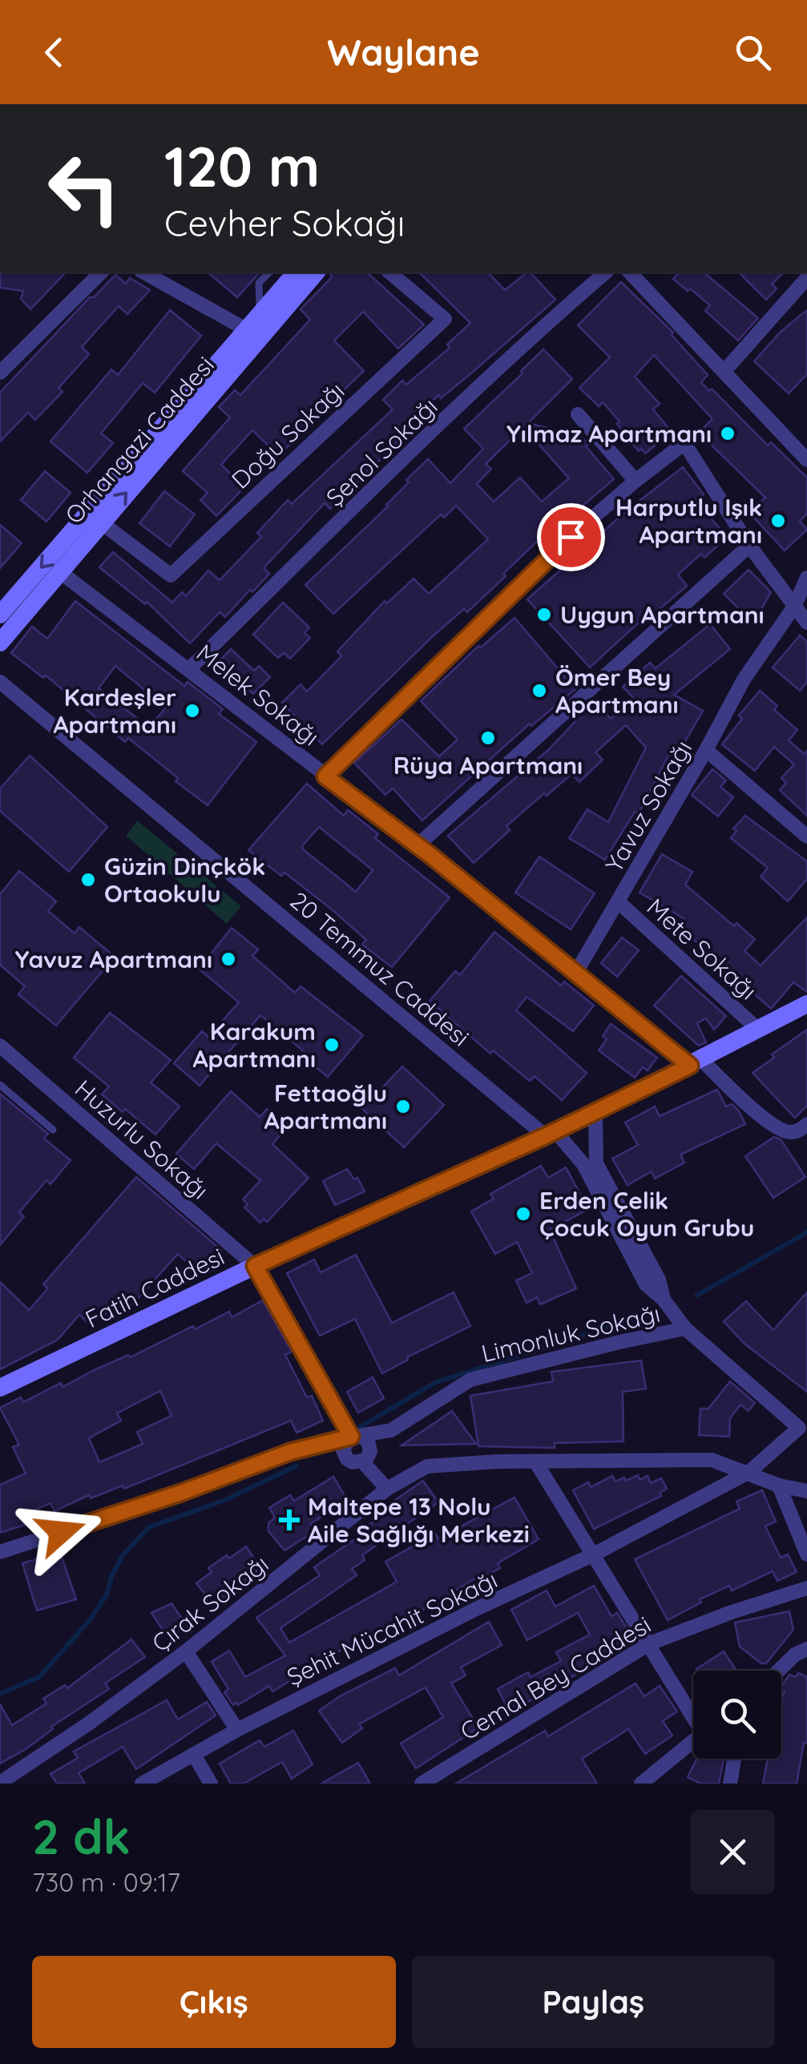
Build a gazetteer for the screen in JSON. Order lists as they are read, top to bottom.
{
  "streets": {
    "main road": ["Orhangazi Caddesi", "Fatih Caddesi"],
    "street": [
      "Doğu Sokağı",
      "Şenol Sokağı",
      "Melek Sokağı",
      "Yavuz Sokağı",
      "Mete Sokağı",
      "20 Temmuz Caddesi",
      "Huzurlu Sokağı",
      "Limonluk Sokağı",
      "Çırak Sokağı",
      "Şehit Mücahit Sokağı",
      "Cemal Bey Caddesi"
    ]
  },
  "crossings": [
    ["Doğu Sokağı", "Orhangazi Caddesi"],
    ["Orhangazi Caddesi", "Melek Sokağı"],
    ["Şenol Sokağı", "Melek Sokağı"],
    ["Melek Sokağı", "Yavuz Sokağı"],
    ["Melek Sokağı", "Fatih Caddesi"],
    ["Yavuz Sokağı", "Mete Sokağı"],
    ["Mete Sokağı", "Fatih Caddesi"],
    ["20 Temmuz Caddesi", "Fatih Caddesi"],
    ["Huzurlu Sokağı", "Fatih Caddesi"],
    ["Huzurlu Sokağı", "Limonluk Sokağı"],
    ["Limonluk Sokağı", "Çırak Sokağı"],
    ["Limonluk Sokağı", "Şehit Mücahit Sokağı"],
    ["Çırak Sokağı", "Şehit Mücahit Sokağı"]
  ],
  "places": {
    "other": [
      "Yılmaz Apartmanı",
      "Harputlu Işık Apartmanı",
      "Uygun Apartmanı",
      "Ömer Bey Apartmanı",
      "Kardeşler Apartmanı",
      "Rüya Apartmanı",
      "Güzin Dinçkök Ortaokulu",
      "Yavuz Apartmanı",
      "Karakum Apartmanı",
      "Fettaoğlu Apartmanı",
      "Erden Çelik Çocuk Oyun Grubu"
    ],
    "health": ["Maltepe 13 Nolu Aile Sağlığı Merkezi"]
  },
  "page": {
    "header": "Waylane",
    "turn": ["120 m", "Cevher Sokağı"],
    "heading": ["2 dk", "730 m · 09:17"],
    "buttons": ["Çıkış", "Paylaş"]
  }
}
